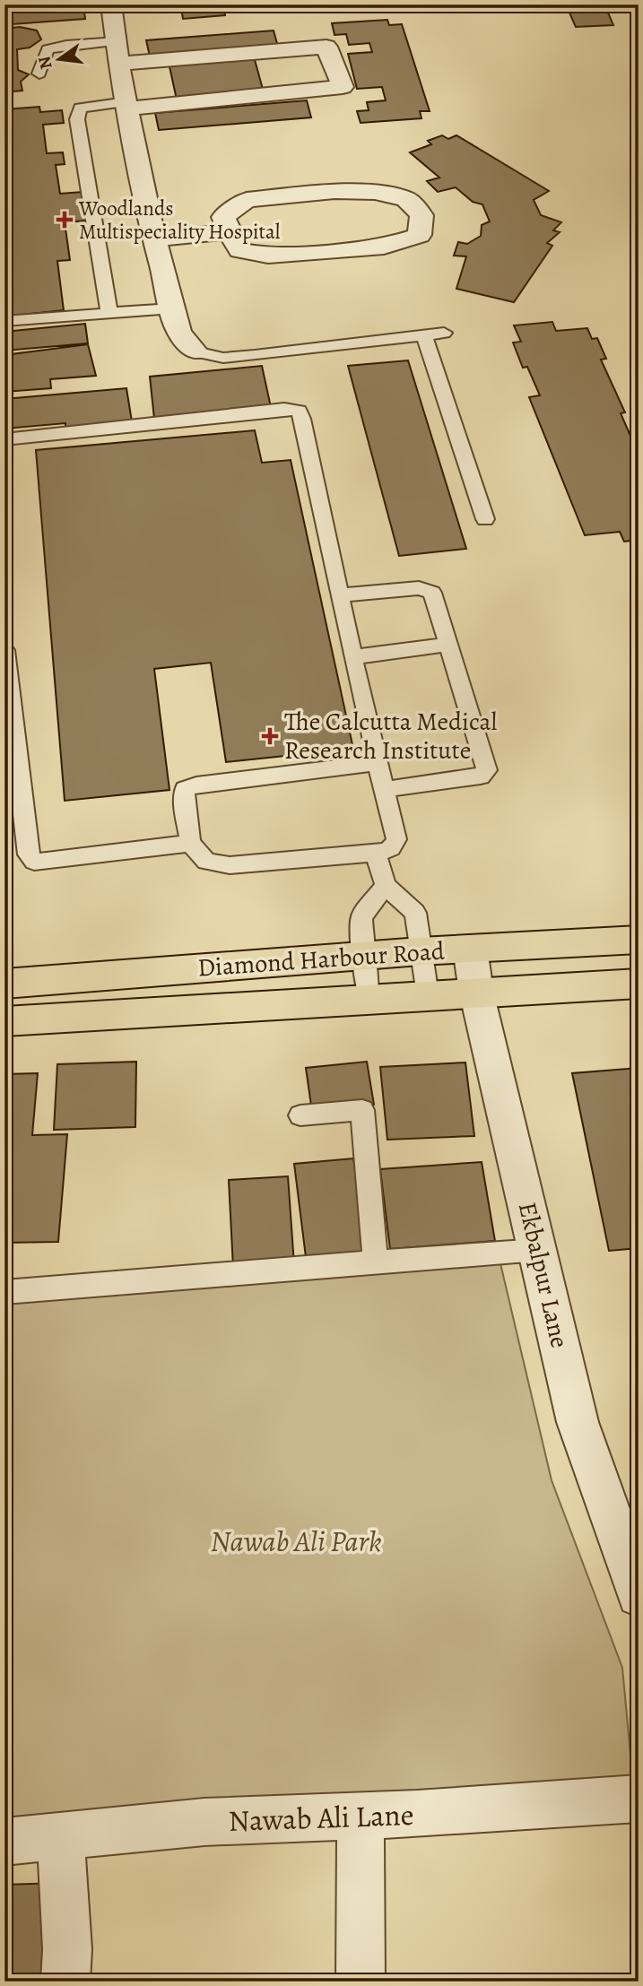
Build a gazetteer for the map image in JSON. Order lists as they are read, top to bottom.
{
  "streets": {
    "main road": ["Diamond Harbour Road"],
    "street": ["Ekbalpur Lane", "Nawab Ali Lane"]
  },
  "crossings": [
    ["Diamond Harbour Road", "Ekbalpur Lane"]
  ],
  "parks": ["Nawab Ali Park"],
  "places": {
    "health": ["Woodlands Multispeciality Hospital", "The Calcutta Medical Research Institute"]
  },
  "north": "left"
}
